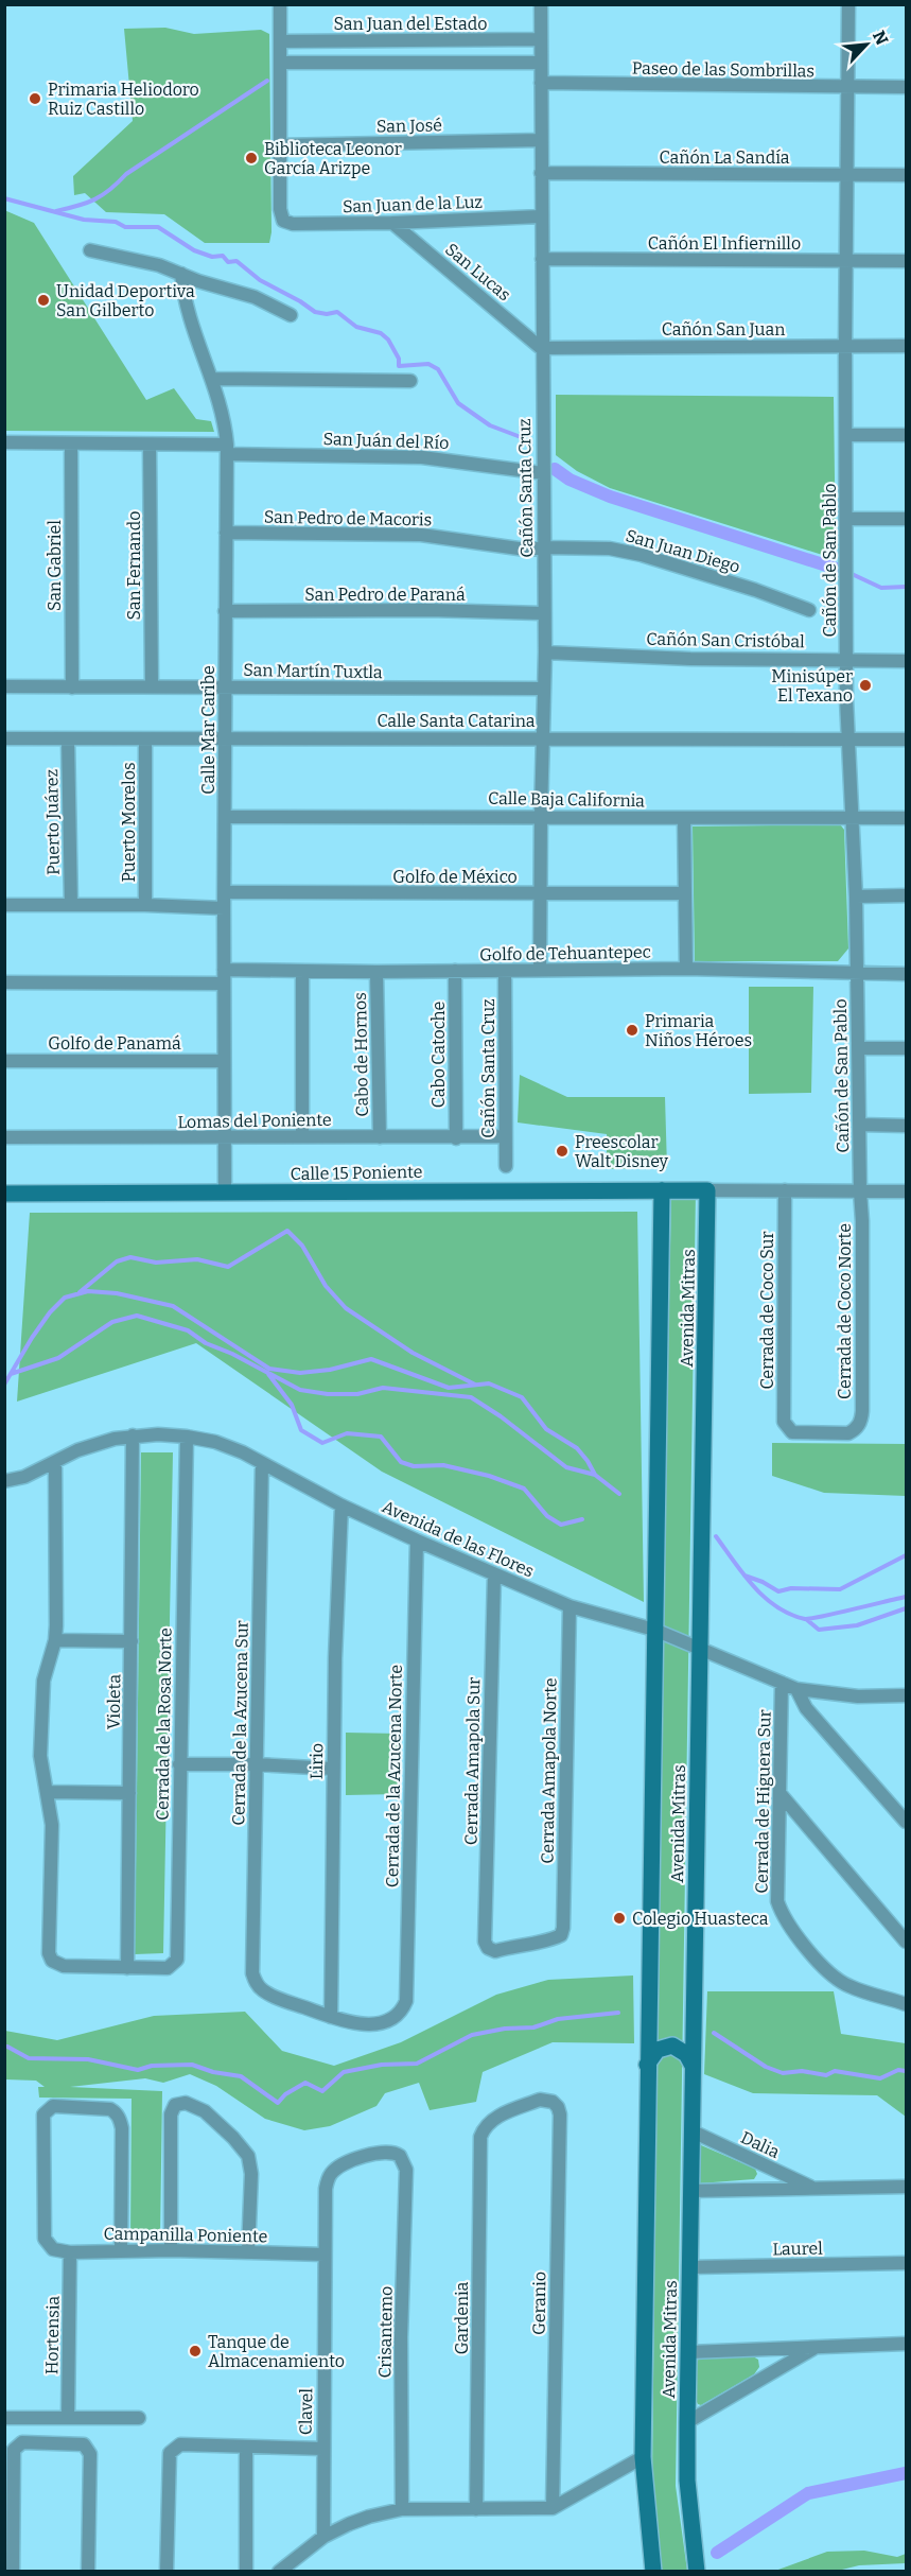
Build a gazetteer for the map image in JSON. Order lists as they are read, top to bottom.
{
  "streets": {
    "street": [
      "San Juan del Estado",
      "Paseo de las Sombrillas",
      "San José",
      "Cañón La Sandía",
      "San Juan de la Luz",
      "Cañón El Infiernillo",
      "San Lucas",
      "Cañón San Juan",
      "San Juán del Río",
      "Cañón Santa Cruz",
      "San Pedro de Macoris",
      "San Juan Diego",
      "Cañón de San Pablo",
      "San Gabriel",
      "San Fernando",
      "San Pedro de Paraná",
      "Cañón San Cristóbal",
      "San Martín Tuxtla",
      "Calle Santa Catarina",
      "Calle Mar Caribe",
      "Calle Baja California",
      "Puerto Juárez",
      "Puerto Morelos",
      "Golfo de México",
      "Golfo de Tehuantepec",
      "Golfo de Panamá",
      "Cabo de Hornos",
      "Cabo Catoche",
      "Lomas del Poniente",
      "Calle 15 Poniente",
      "Avenida Mitras",
      "Cerrada de Coco Sur",
      "Cerrada de Coco Norte",
      "Avenida de las Flores",
      "Violeta",
      "Cerrada de la Azucena Sur",
      "Cerrada de la Rosa Norte",
      "Lirio",
      "Cerrada Amapola Sur",
      "Cerrada Amapola Norte",
      "Cerrada de la Azucena Norte",
      "Cerrada de Higuera Sur",
      "Dalia",
      "Campanilla Poniente",
      "Laurel",
      "Geranio",
      "Gardenia",
      "Crisantemo",
      "Hortensia",
      "Clavel"
    ]
  },
  "crossings": [
    ["San Juan del Estado", "Cañón Santa Cruz"],
    ["Paseo de las Sombrillas", "Cañón Santa Cruz"],
    ["Paseo de las Sombrillas", "Cañón de San Pablo"],
    ["San José", "San Juan de la Luz"],
    ["San José", "Cañón Santa Cruz"],
    ["Cañón La Sandía", "Cañón Santa Cruz"],
    ["Cañón La Sandía", "Cañón de San Pablo"],
    ["San Juan de la Luz", "San Lucas"],
    ["San Juan de la Luz", "Cañón Santa Cruz"],
    ["Cañón El Infiernillo", "Cañón Santa Cruz"],
    ["Cañón El Infiernillo", "Cañón de San Pablo"],
    ["San Lucas", "Cañón San Juan"],
    ["San Lucas", "Cañón Santa Cruz"],
    ["Cañón San Juan", "Cañón Santa Cruz"],
    ["Cañón San Juan", "Cañón de San Pablo"],
    ["San Juán del Río", "Cañón Santa Cruz"],
    ["San Juán del Río", "San Gabriel"],
    ["San Juán del Río", "San Fernando"],
    ["San Juán del Río", "Calle Mar Caribe"],
    ["Cañón Santa Cruz", "San Pedro de Macoris"],
    ["Cañón Santa Cruz", "San Juan Diego"],
    ["Cañón Santa Cruz", "San Pedro de Paraná"],
    ["Cañón Santa Cruz", "Cañón San Cristóbal"],
    ["Cañón Santa Cruz", "San Martín Tuxtla"],
    ["Cañón Santa Cruz", "Calle Santa Catarina"],
    ["Cañón Santa Cruz", "Calle Baja California"],
    ["Cañón Santa Cruz", "Golfo de México"],
    ["Cañón Santa Cruz", "Golfo de Tehuantepec"],
    ["Cañón Santa Cruz", "Lomas del Poniente"],
    ["San Pedro de Macoris", "San Juan Diego"],
    ["San Pedro de Macoris", "Calle Mar Caribe"],
    ["Cañón de San Pablo", "Cañón San Cristóbal"],
    ["Cañón de San Pablo", "Calle Santa Catarina"],
    ["Cañón de San Pablo", "Calle Baja California"],
    ["Cañón de San Pablo", "Golfo de Tehuantepec"],
    ["Cañón de San Pablo", "Cerrada de Coco Norte"],
    ["San Gabriel", "San Martín Tuxtla"],
    ["San Fernando", "San Martín Tuxtla"],
    ["San Pedro de Paraná", "Calle Mar Caribe"],
    ["San Martín Tuxtla", "Calle Mar Caribe"],
    ["Calle Santa Catarina", "Calle Mar Caribe"],
    ["Calle Santa Catarina", "Puerto Juárez"],
    ["Calle Santa Catarina", "Puerto Morelos"],
    ["Calle Mar Caribe", "Calle Baja California"],
    ["Calle Mar Caribe", "Golfo de México"],
    ["Calle Mar Caribe", "Golfo de Tehuantepec"],
    ["Calle Mar Caribe", "Golfo de Panamá"],
    ["Calle Mar Caribe", "Lomas del Poniente"],
    ["Calle Mar Caribe", "Calle 15 Poniente"],
    ["Golfo de Tehuantepec", "Cabo de Hornos"],
    ["Golfo de Tehuantepec", "Cabo Catoche"],
    ["Cabo de Hornos", "Lomas del Poniente"],
    ["Cabo Catoche", "Lomas del Poniente"],
    ["Calle 15 Poniente", "Avenida Mitras"],
    ["Avenida Mitras", "Avenida de las Flores"],
    ["Avenida Mitras", "Dalia"],
    ["Avenida Mitras", "Laurel"],
    ["Cerrada de Coco Sur", "Cerrada de Coco Norte"],
    ["Avenida de las Flores", "Violeta"],
    ["Avenida de las Flores", "Cerrada de la Azucena Sur"],
    ["Avenida de las Flores", "Cerrada de la Rosa Norte"],
    ["Avenida de las Flores", "Lirio"],
    ["Avenida de las Flores", "Cerrada Amapola Sur"],
    ["Avenida de las Flores", "Cerrada Amapola Norte"],
    ["Avenida de las Flores", "Cerrada de la Azucena Norte"],
    ["Avenida de las Flores", "Cerrada de Higuera Sur"],
    ["Violeta", "Cerrada de la Rosa Norte"],
    ["Cerrada de la Azucena Sur", "Lirio"],
    ["Cerrada de la Azucena Sur", "Cerrada de la Azucena Norte"],
    ["Lirio", "Cerrada de la Azucena Norte"],
    ["Cerrada Amapola Sur", "Cerrada Amapola Norte"],
    ["Campanilla Poniente", "Hortensia"],
    ["Campanilla Poniente", "Clavel"],
    ["Geranio", "Gardenia"],
    ["Crisantemo", "Clavel"]
  ],
  "places": [
    "Primaria Heliodoro Ruiz Castillo",
    "Biblioteca Leonor García Arizpe",
    "Unidad Deportiva San Gilberto",
    "Minisúper El Texano",
    "Primaria Niños Héroes",
    "Preescolar Walt Disney",
    "Colegio Huasteca",
    "Tanque de Almacenamiento"
  ],
  "north": "top right"
}
